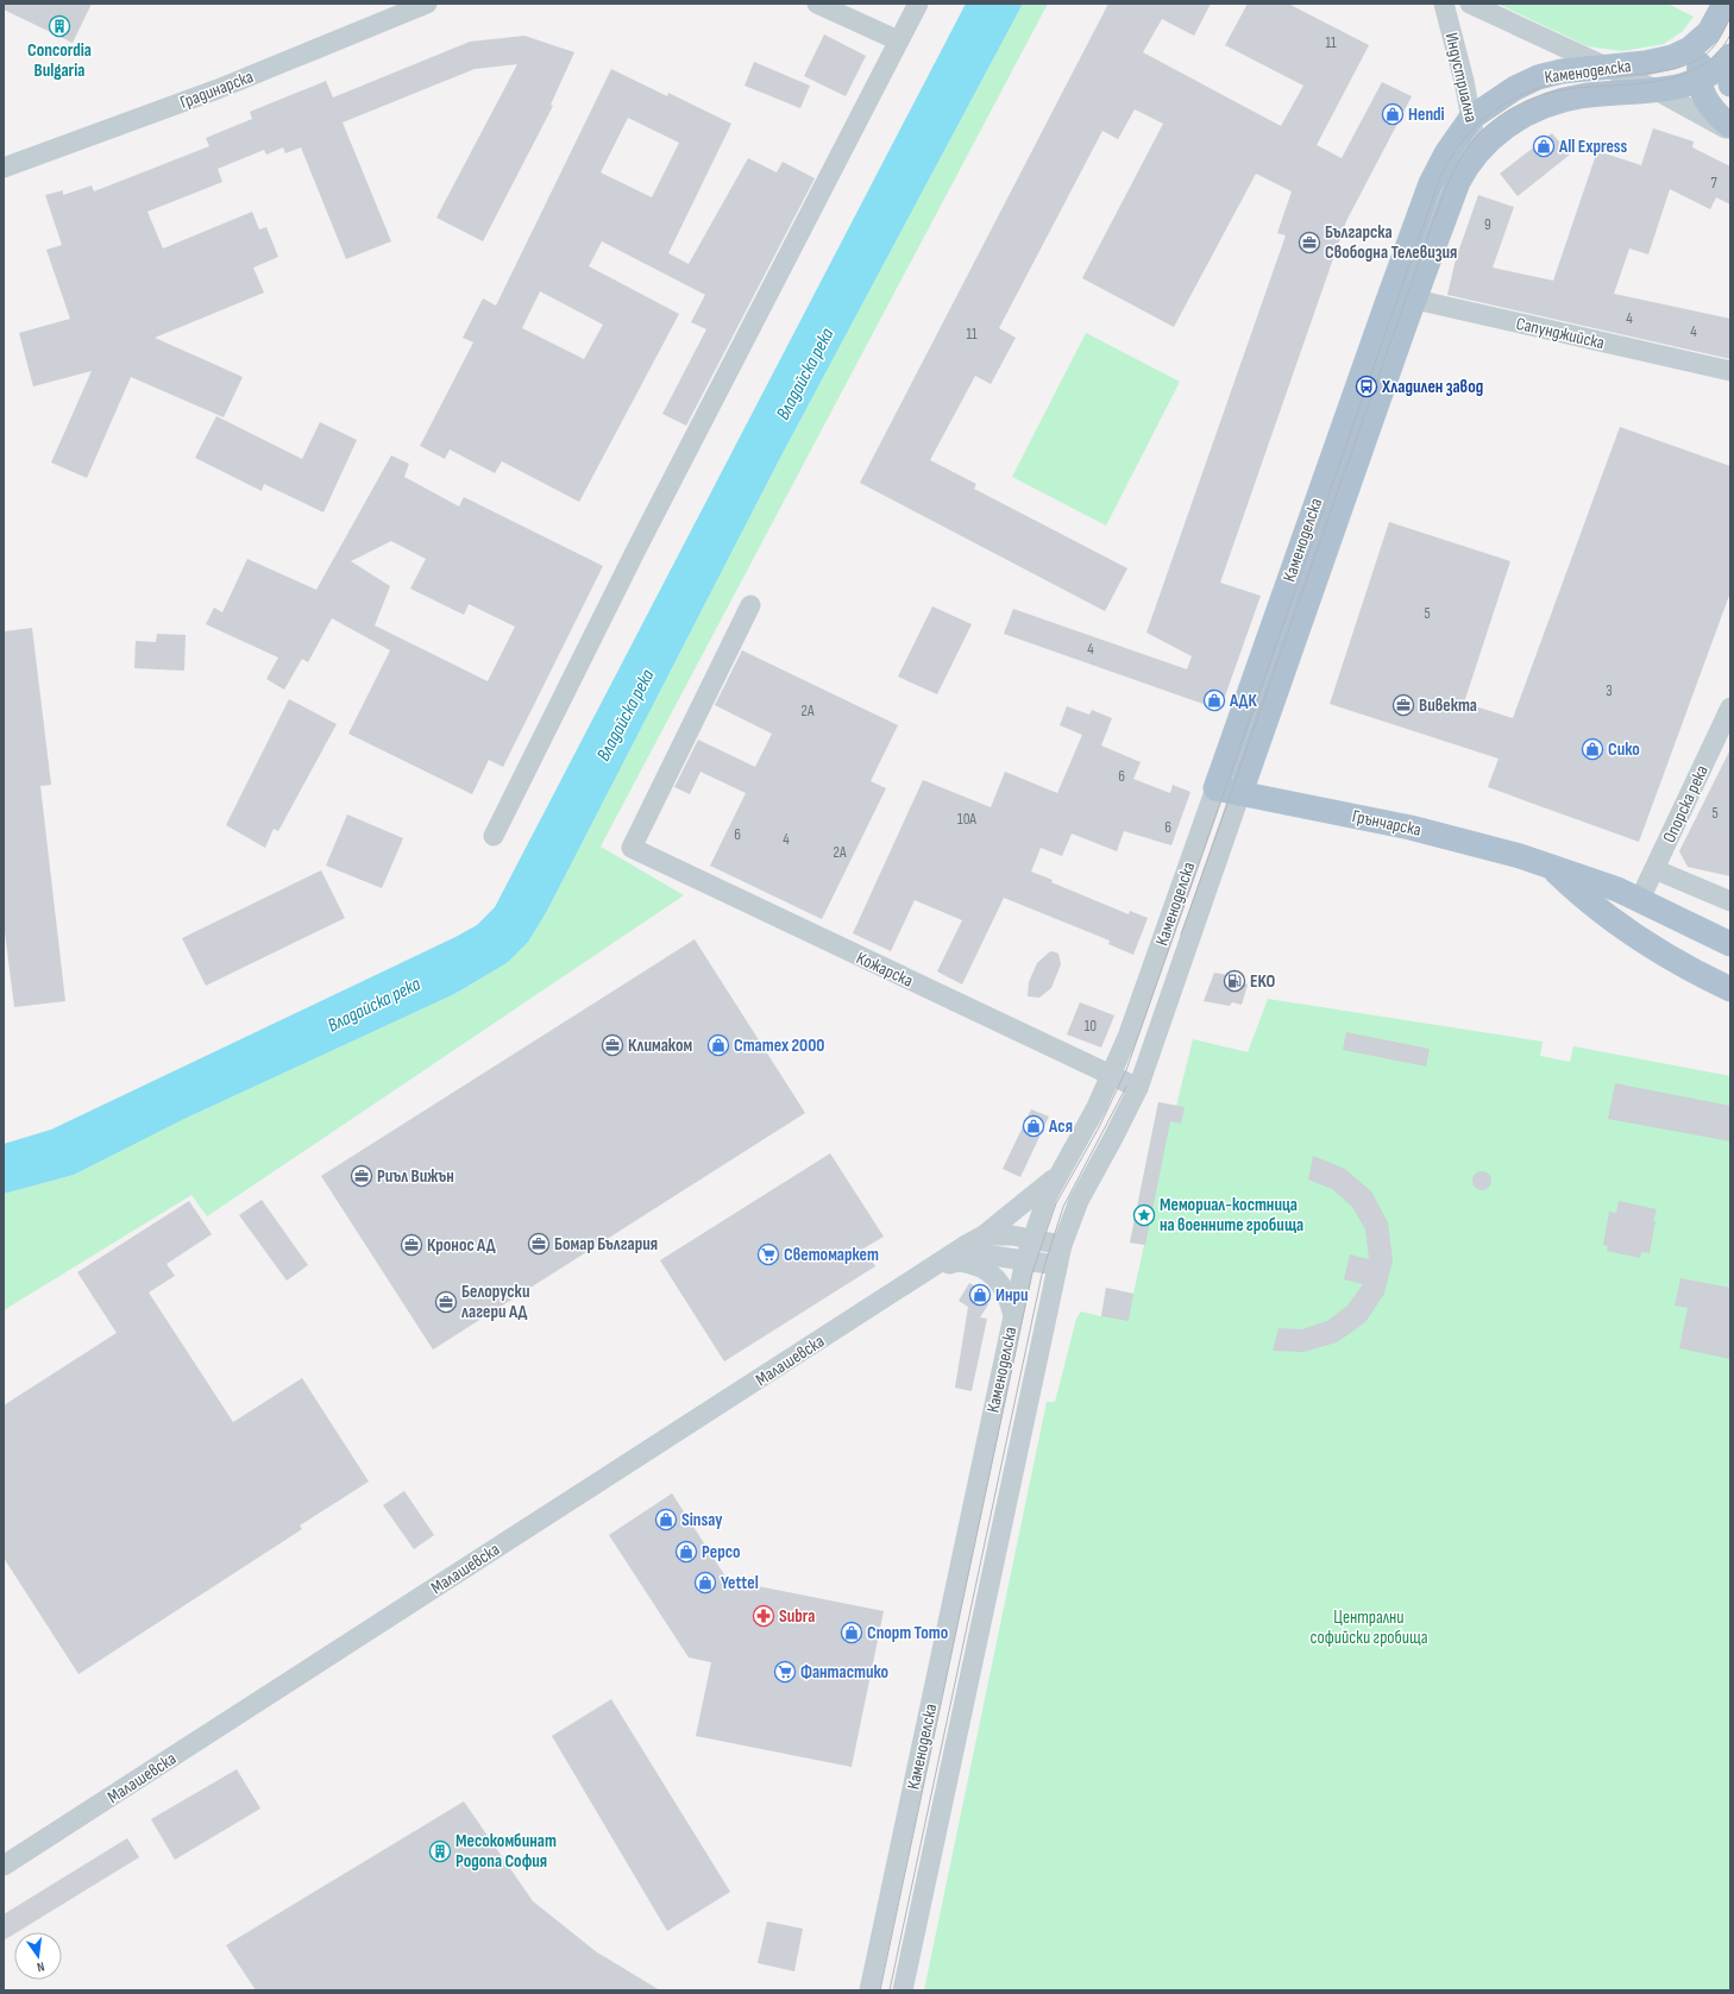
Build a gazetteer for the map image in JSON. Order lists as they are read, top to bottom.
{
  "streets": {
    "main road": ["Каменоделска", "Грънчарска"],
    "street": [
      "Индустриална",
      "Градинарска",
      "Сапунджийска",
      "Опорска река",
      "Кожарска",
      "Малашевска"
    ]
  },
  "crossings": [
    ["Каменоделска", "Индустриална"],
    ["Каменоделска", "Сапунджийска"],
    ["Каменоделска", "Грънчарска"],
    ["Каменоделска", "Кожарска"],
    ["Каменоделска", "Малашевска"],
    ["Опорска река", "Грънчарска"]
  ],
  "water": ["Владайска река"],
  "parks": ["Централни софийски гробища"],
  "places": {
    "building": ["Concordia Bulgaria", "Месокомбинат Родопа София"],
    "shop": [
      "Hendi",
      "All Express",
      "АДК",
      "Сико",
      "Статех 2000",
      "Ася",
      "Инри",
      "Sinsay",
      "Pepco",
      "Yettel",
      "Спорт Тото"
    ],
    "office": [
      "Българска Свободна Телевизия",
      "Вивекта",
      "Климаком",
      "Риъл Вижън",
      "Бомар България",
      "Кронос АД",
      "Белоруски лагери АД"
    ],
    "bus stop": ["Хладилен завод"],
    "fuel station": ["EKO"],
    "place": ["Мемориал-костница на военните гробища"],
    "supermarket": ["Светомаркет", "Фантастико"],
    "pharmacy": ["Subra"]
  },
  "house_numbers": [
    "11",
    "7",
    "9",
    "4",
    "4",
    "11",
    "5",
    "4",
    "3",
    "2А",
    "6",
    "5",
    "10А",
    "6",
    "6",
    "4",
    "2А",
    "10"
  ],
  "north": "bottom"
}
